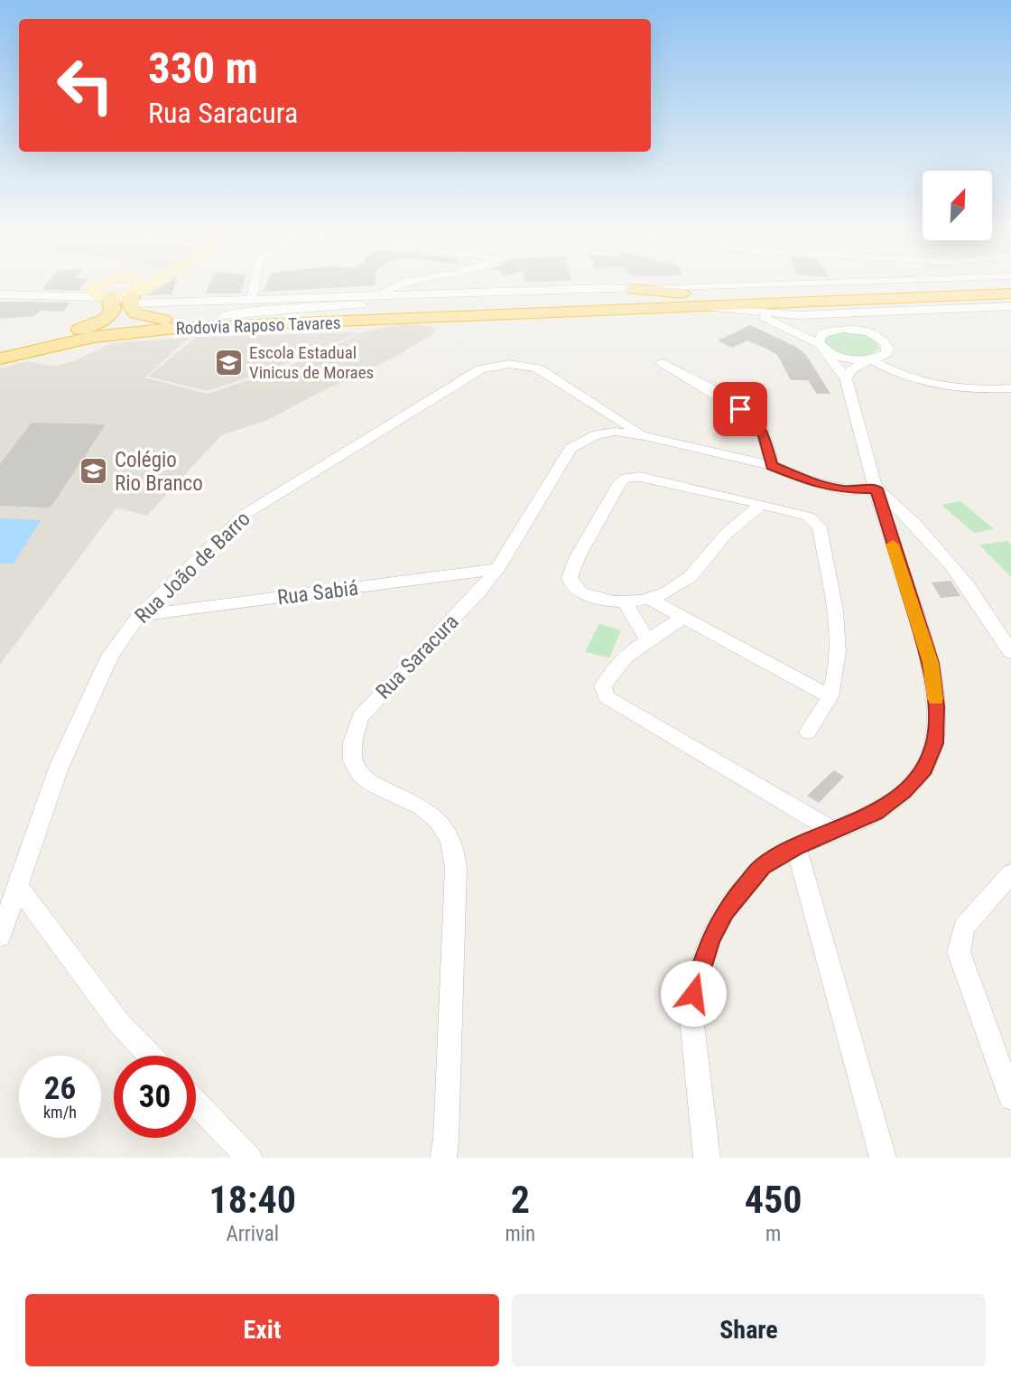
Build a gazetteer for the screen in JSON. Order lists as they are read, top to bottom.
{
  "streets": {
    "highway": ["Rodovia Raposo Tavares"],
    "street": ["Rua João de Barro", "Rua Sabiá", "Rua Saracura"]
  },
  "crossings": [
    ["Rua João de Barro", "Rua Sabiá"],
    ["Rua João de Barro", "Rua Saracura"],
    ["Rua Sabiá", "Rua Saracura"]
  ],
  "places": {
    "school or university": ["Escola Estadual Vinicus de Moraes", "Colégio Rio Branco"]
  },
  "north": "top right",
  "page": {
    "turn": ["330 m", "Rua Saracura"],
    "speed": "26 km/h",
    "limit": "30",
    "eta": [
      "18:40",
      "Arrival",
      "2",
      "min",
      "450",
      "m"
    ],
    "buttons": ["Exit", "Share"]
  }
}
